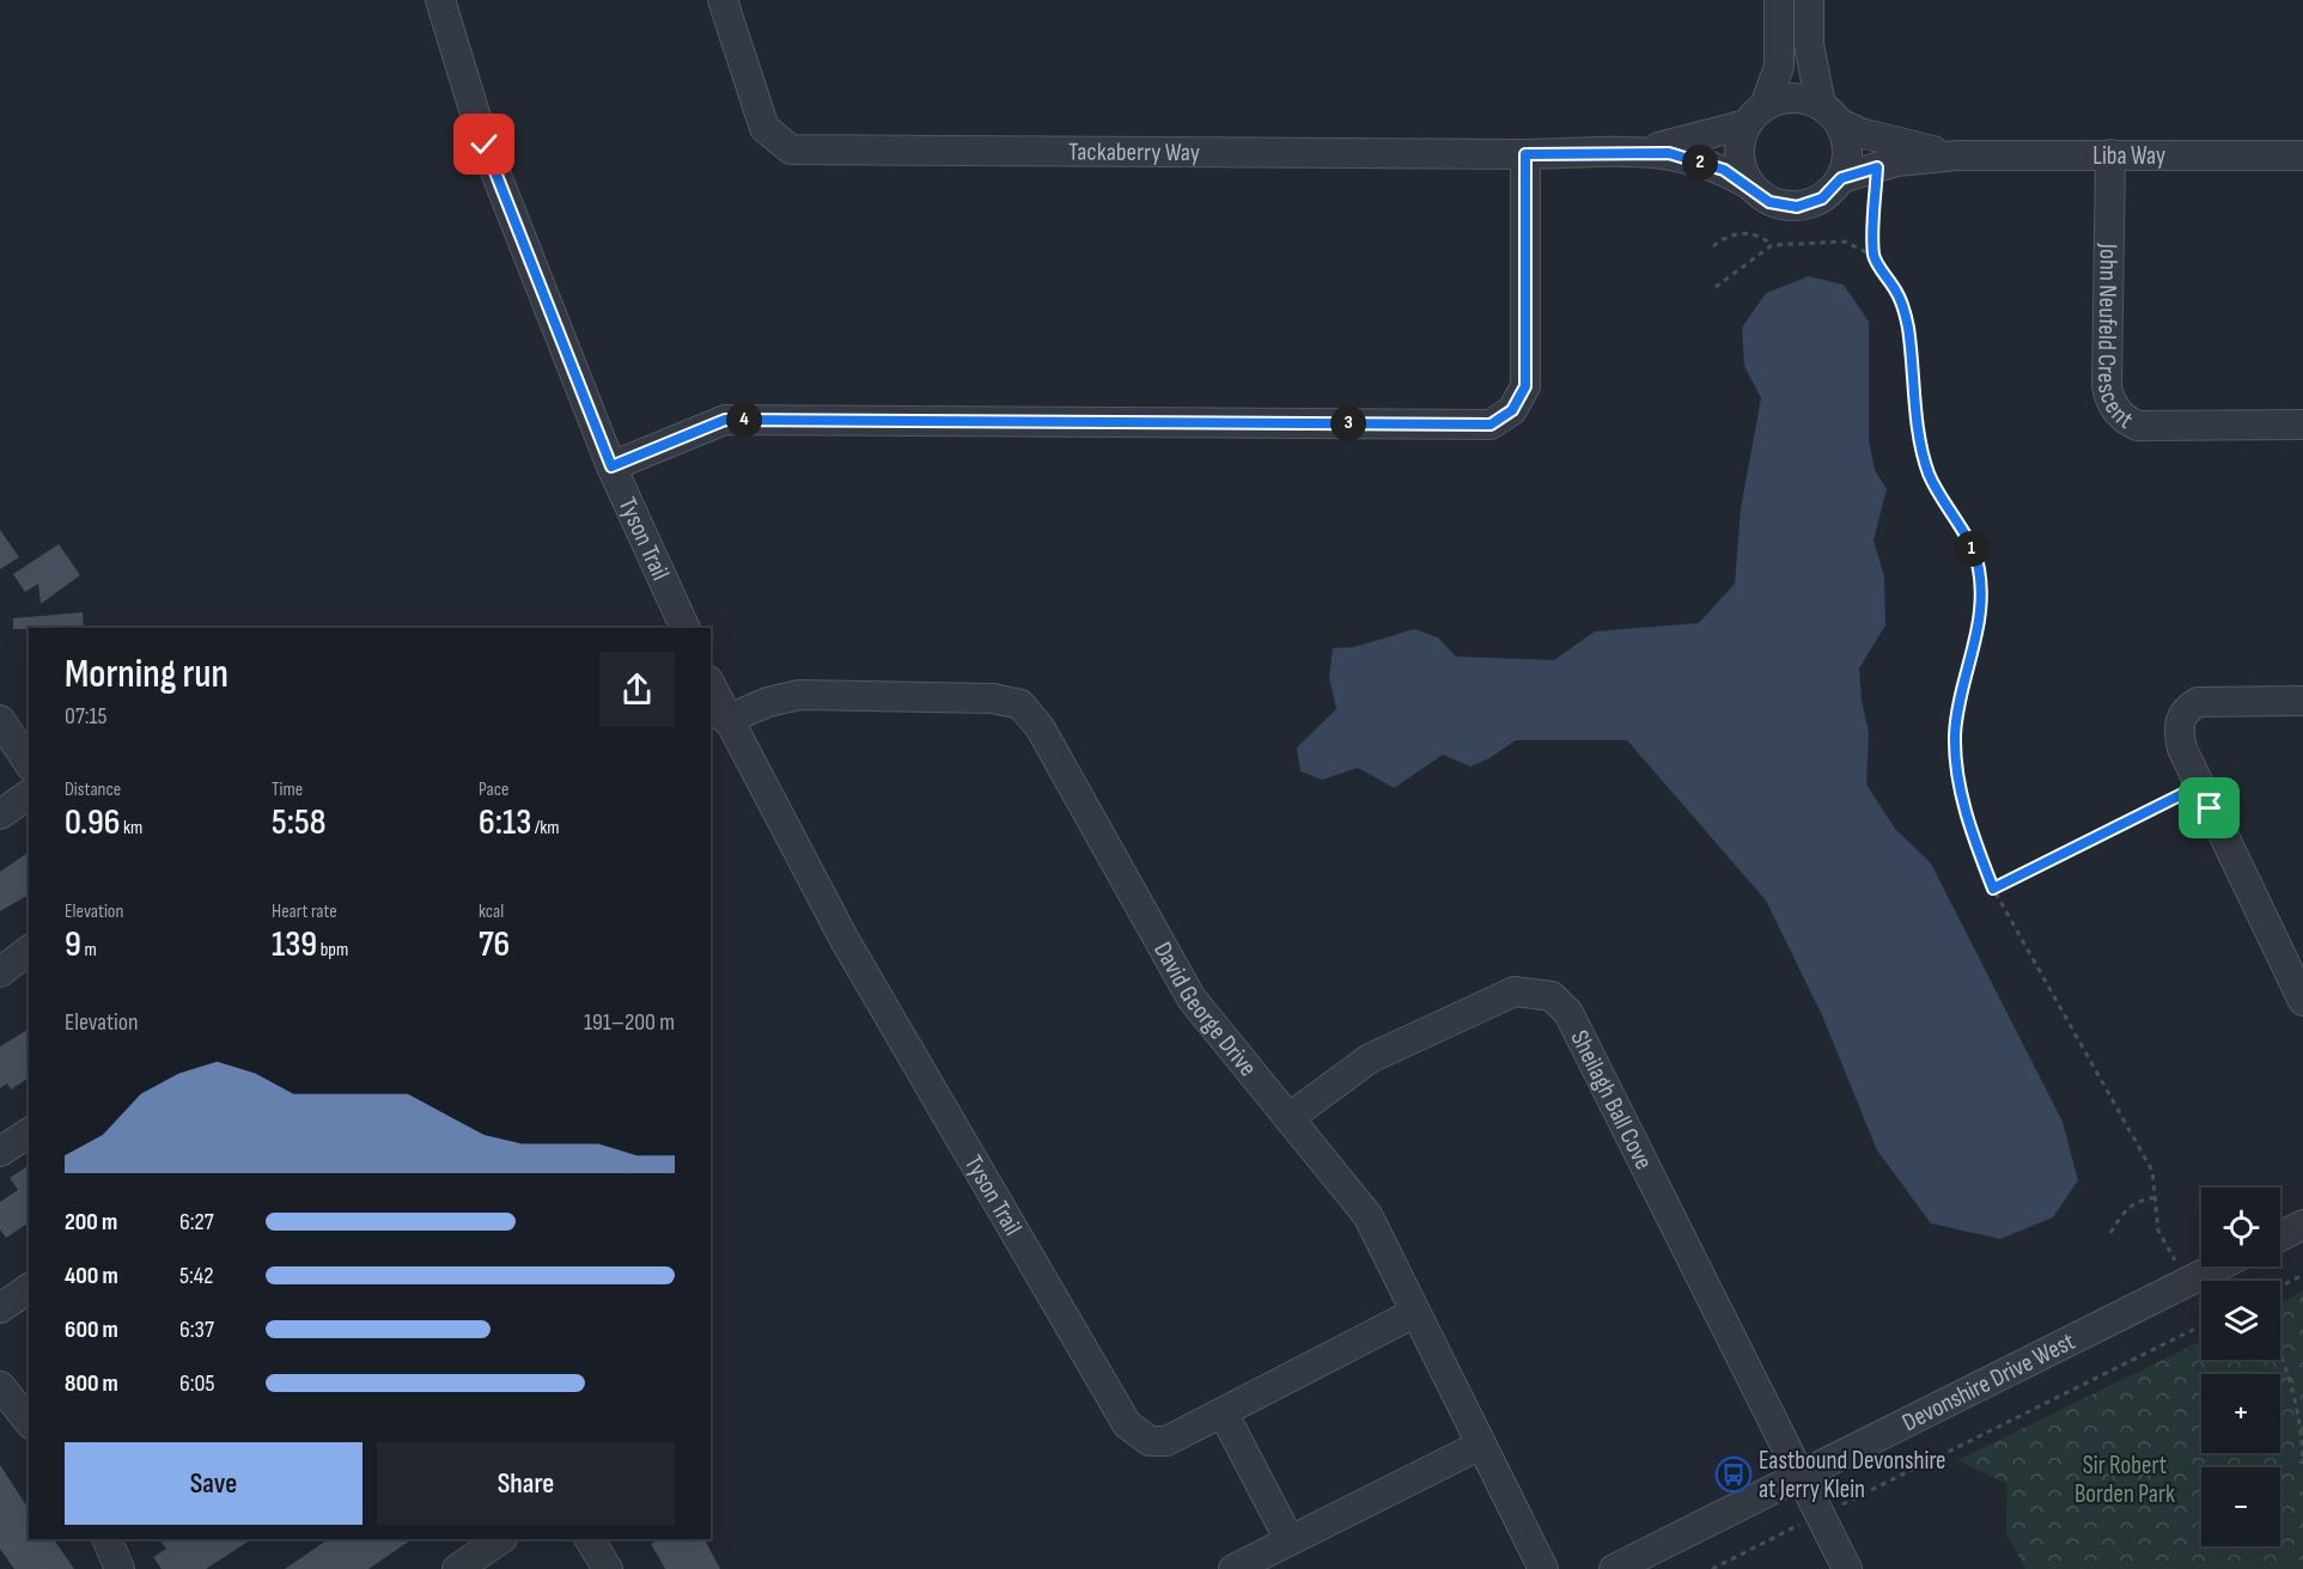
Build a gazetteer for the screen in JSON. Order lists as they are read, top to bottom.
{
  "streets": {
    "street": [
      "Tackaberry Way",
      "Liba Way",
      "John Neufeld Crescent",
      "Tyson Trail",
      "David George Drive",
      "Sheilagh Ball Cove",
      "Devonshire Drive West"
    ]
  },
  "crossings": [
    ["Liba Way", "John Neufeld Crescent"],
    ["Tyson Trail", "David George Drive"],
    ["David George Drive", "Sheilagh Ball Cove"],
    ["Sheilagh Ball Cove", "Devonshire Drive West"]
  ],
  "parks": ["Sir Robert Borden Park"],
  "places": {
    "bus stop": ["Eastbound Devonshire at Jerry Klein"]
  },
  "page": {
    "pins": [
      "2",
      "4",
      "3",
      "1"
    ],
    "heading": ["Morning run", "07:15"],
    "stats": [
      ["Distance", "0.96 km"],
      ["Time", "5:58"],
      ["Pace", "6:13 /km"],
      ["Elevation", "9 m"],
      ["Heart rate", "139 bpm"],
      ["kcal", "76"]
    ],
    "chart": ["Elevation", "191–200 m"],
    "map_buttons": ["+", "−"],
    "list": [
      {
        "name": "200 m",
        "note": "6:27"
      },
      {
        "name": "400 m",
        "note": "5:42"
      },
      {
        "name": "600 m",
        "note": "6:37"
      },
      {
        "name": "800 m",
        "note": "6:05"
      }
    ],
    "buttons": ["Save", "Share"]
  }
}
